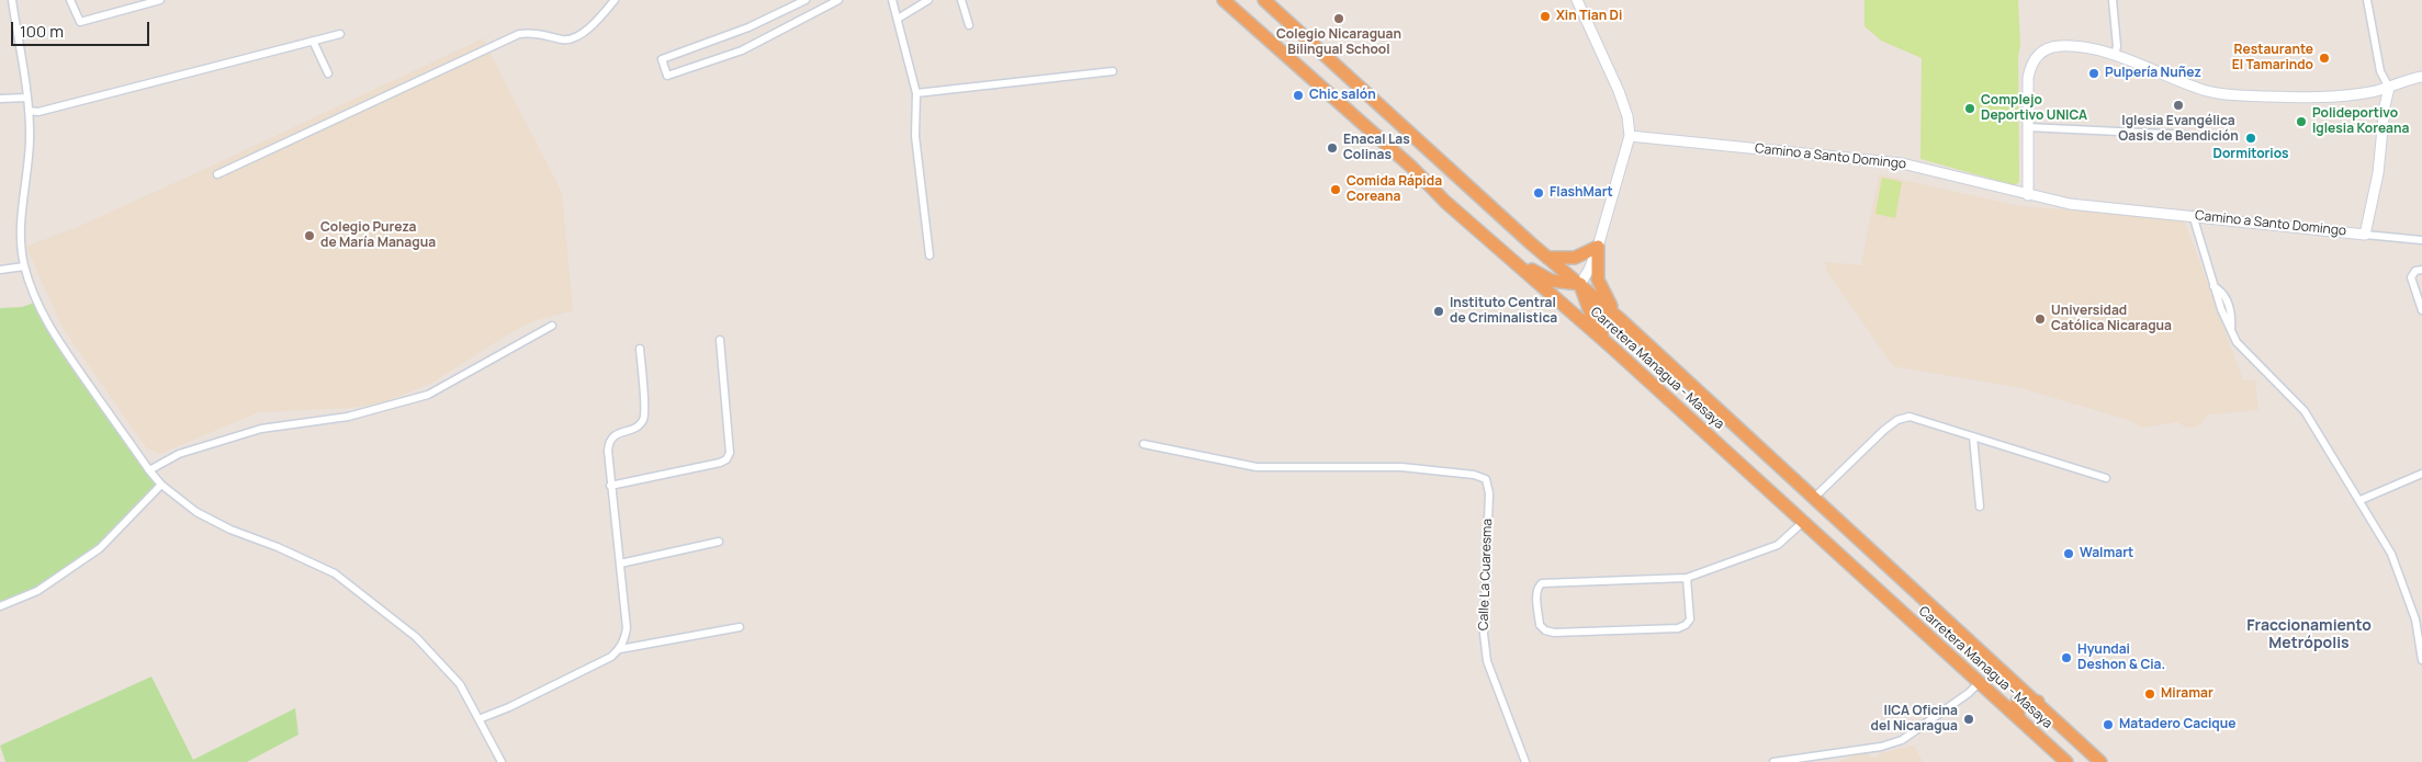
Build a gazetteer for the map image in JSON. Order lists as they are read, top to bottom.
{
  "streets": {
    "highway": ["Carretera Managua - Masaya"],
    "street": ["Camino a Santo Domingo", "Calle La Cuaresma"]
  },
  "districts": ["Fraccionamiento Metrópolis"],
  "places": [
    "Xin Tian Di",
    "Colegio Nicaraguan Bilingual School",
    "Restaurante El Tamarindo",
    "Pulpería Nuñez",
    "Chic salón",
    "Iglesia Evangélica Oasis de Bendición",
    "Complejo Deportivo UNICA",
    "Polideportivo Iglesia Koreana",
    "Dormitorios",
    "Enacal Las Colinas",
    "Comida Rápida Coreana",
    "FlashMart",
    "Colegio Pureza de María Managua",
    "Instituto Central de Criminalistica",
    "Universidad Católica Nicaragua",
    "Walmart",
    "Hyundai Deshon & Cia.",
    "Miramar",
    "IICA Oficina del Nicaragua",
    "Matadero Cacique"
  ],
  "scale_bar": "100 m"
}
